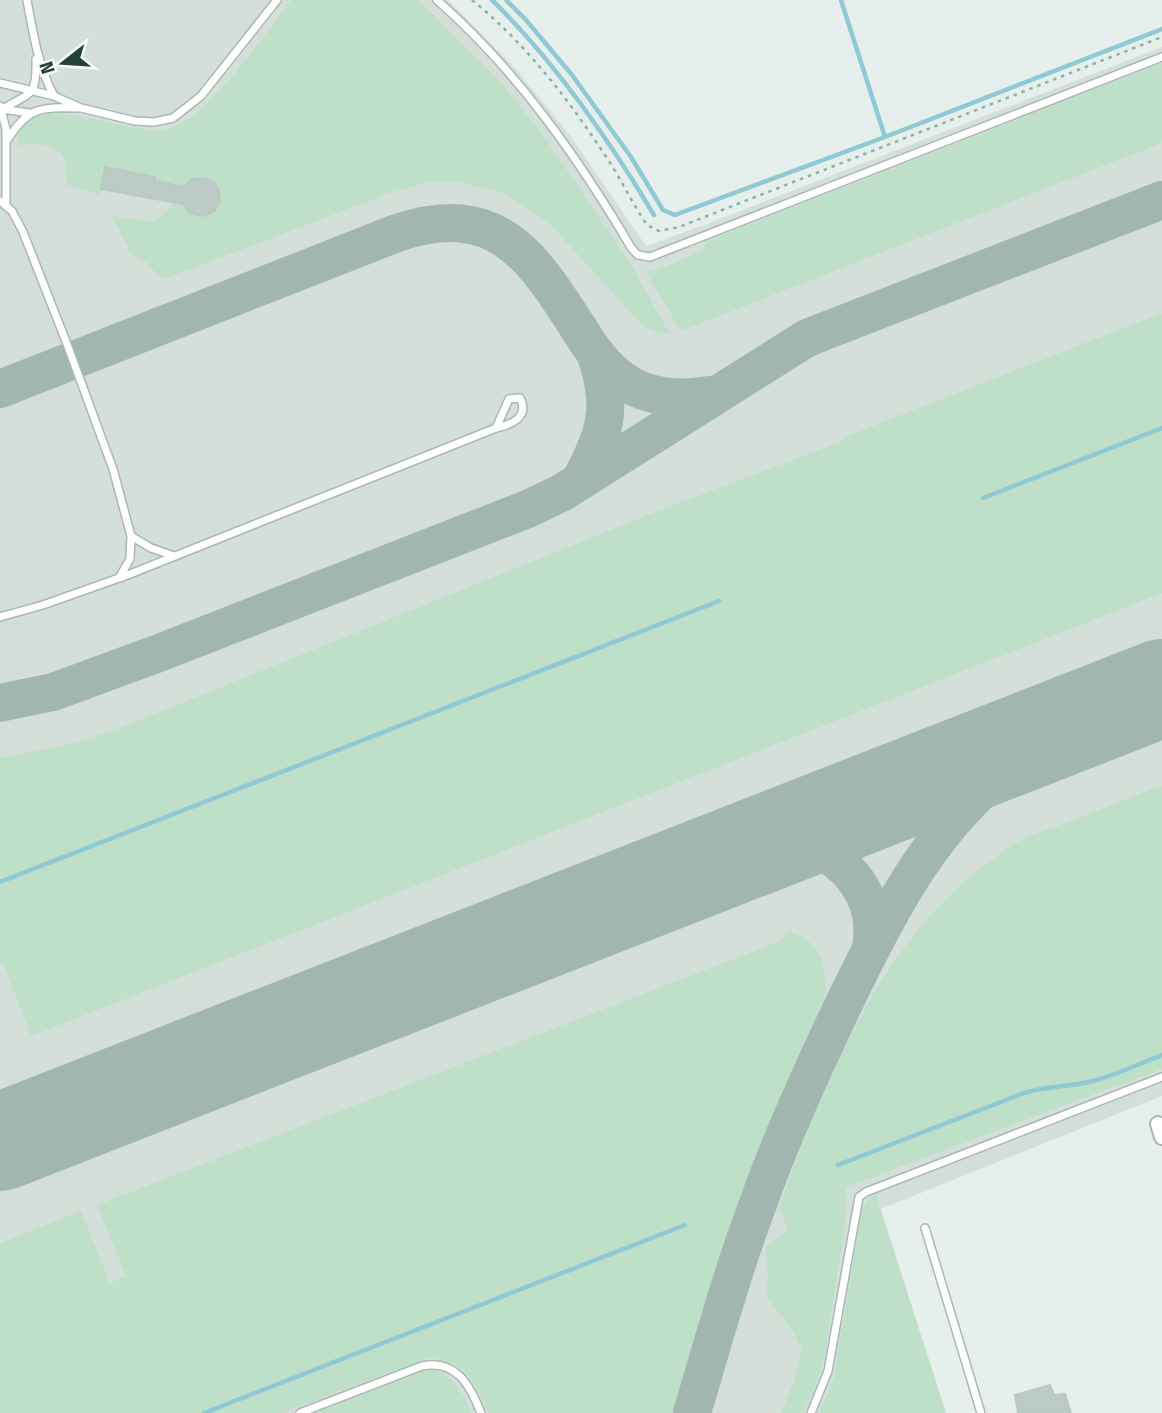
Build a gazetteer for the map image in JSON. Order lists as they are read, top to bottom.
{
  "north": "left"
}
